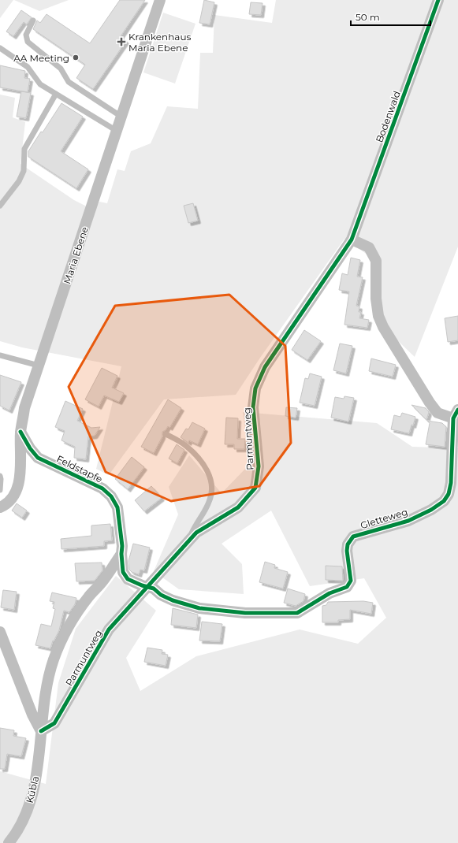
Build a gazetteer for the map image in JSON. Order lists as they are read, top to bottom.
{
  "streets": {
    "street": [
      "Bodenwald",
      "Maria Ebene",
      "Parmuntweg",
      "Feldstapfe",
      "Gletteweg",
      "Kübla"
    ]
  },
  "crossings": [
    ["Bodenwald", "Parmuntweg"],
    ["Maria Ebene", "Feldstapfe"],
    ["Parmuntweg", "Feldstapfe"],
    ["Parmuntweg", "Gletteweg"],
    ["Parmuntweg", "Kübla"],
    ["Feldstapfe", "Gletteweg"]
  ],
  "places": {
    "health": ["Krankenhaus Maria Ebene"],
    "other": ["AA Meeting"]
  },
  "scale_bar": "50 m"
}
